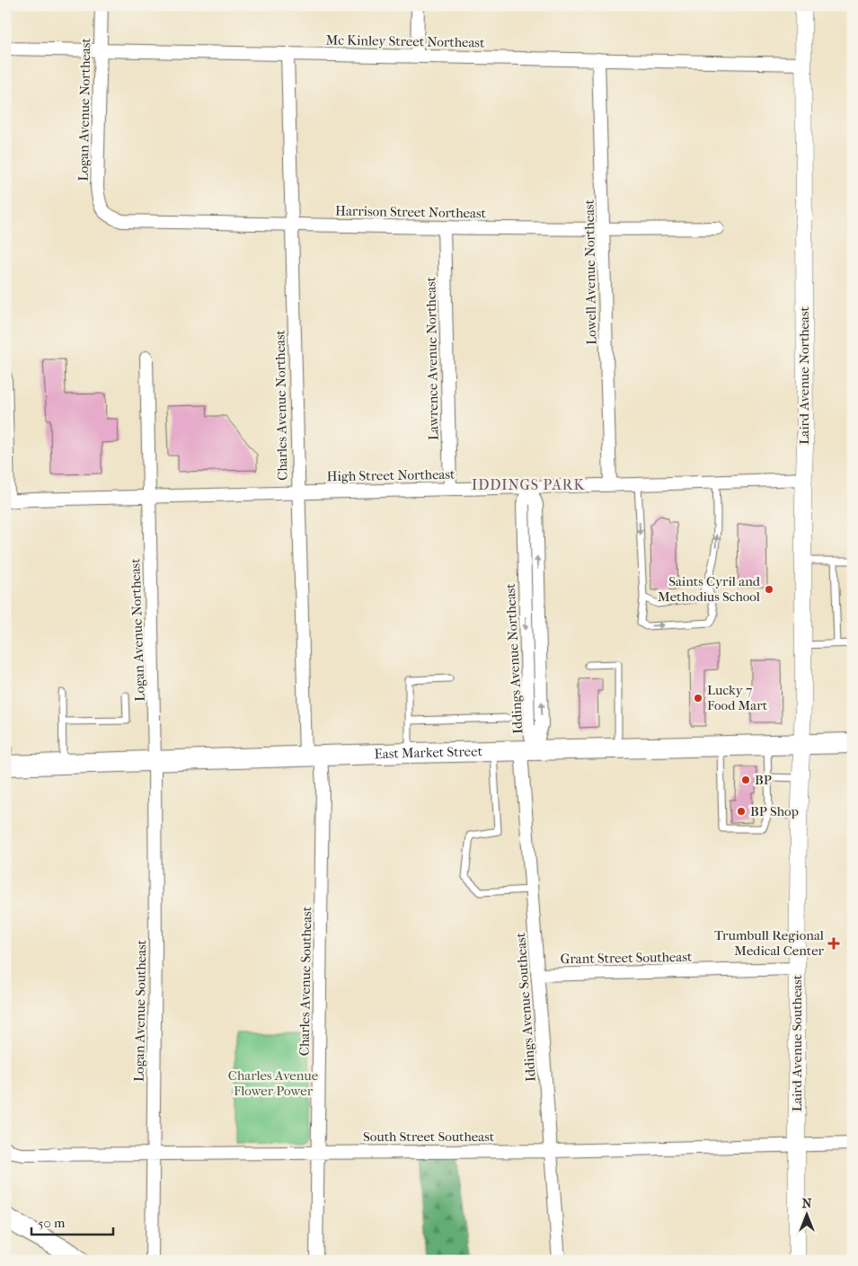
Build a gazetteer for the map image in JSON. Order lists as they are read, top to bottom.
{
  "streets": {
    "main road": ["East Market Street"],
    "street": [
      "Mc Kinley Street Northeast",
      "Logan Avenue Northeast",
      "Harrison Street Northeast",
      "Lowell Avenue Northeast",
      "Lawrence Avenue Northeast",
      "Laird Avenue Northeast",
      "Charles Avenue Northeast",
      "High Street Northeast",
      "Iddings Avenue Northeast",
      "Grant Street Southeast",
      "Charles Avenue Southeast",
      "Iddings Avenue Southeast",
      "Logan Avenue Southeast",
      "Laird Avenue Southeast",
      "South Street Southeast"
    ]
  },
  "crossings": [
    ["Mc Kinley Street Northeast", "Logan Avenue Northeast"],
    ["Mc Kinley Street Northeast", "Lowell Avenue Northeast"],
    ["Mc Kinley Street Northeast", "Laird Avenue Northeast"],
    ["Mc Kinley Street Northeast", "Charles Avenue Northeast"],
    ["Logan Avenue Northeast", "Harrison Street Northeast"],
    ["Logan Avenue Northeast", "High Street Northeast"],
    ["Logan Avenue Northeast", "East Market Street"],
    ["Logan Avenue Northeast", "Logan Avenue Southeast"],
    ["Harrison Street Northeast", "Lowell Avenue Northeast"],
    ["Harrison Street Northeast", "Lawrence Avenue Northeast"],
    ["Harrison Street Northeast", "Charles Avenue Northeast"],
    ["Lowell Avenue Northeast", "High Street Northeast"],
    ["Lawrence Avenue Northeast", "High Street Northeast"],
    ["Laird Avenue Northeast", "High Street Northeast"],
    ["Laird Avenue Northeast", "East Market Street"],
    ["Laird Avenue Northeast", "Laird Avenue Southeast"],
    ["Charles Avenue Northeast", "High Street Northeast"],
    ["Charles Avenue Northeast", "East Market Street"],
    ["Charles Avenue Northeast", "Charles Avenue Southeast"],
    ["High Street Northeast", "Iddings Avenue Northeast"],
    ["Iddings Avenue Northeast", "East Market Street"],
    ["Iddings Avenue Northeast", "Iddings Avenue Southeast"],
    ["East Market Street", "Charles Avenue Southeast"],
    ["East Market Street", "Iddings Avenue Southeast"],
    ["East Market Street", "Logan Avenue Southeast"],
    ["East Market Street", "Laird Avenue Southeast"],
    ["Grant Street Southeast", "Iddings Avenue Southeast"],
    ["Grant Street Southeast", "Laird Avenue Southeast"],
    ["Charles Avenue Southeast", "South Street Southeast"],
    ["Iddings Avenue Southeast", "South Street Southeast"],
    ["Logan Avenue Southeast", "South Street Southeast"],
    ["Laird Avenue Southeast", "South Street Southeast"]
  ],
  "districts": ["IDDINGS PARK"],
  "parks": ["Charles Avenue Flower Power"],
  "places": {
    "other": [
      "Saints Cyril and Methodius School",
      "Lucky 7 Food Mart",
      "BP",
      "BP Shop"
    ],
    "health": ["Trumbull Regional Medical Center"]
  },
  "scale_bar": "50 m",
  "north": "top"
}
